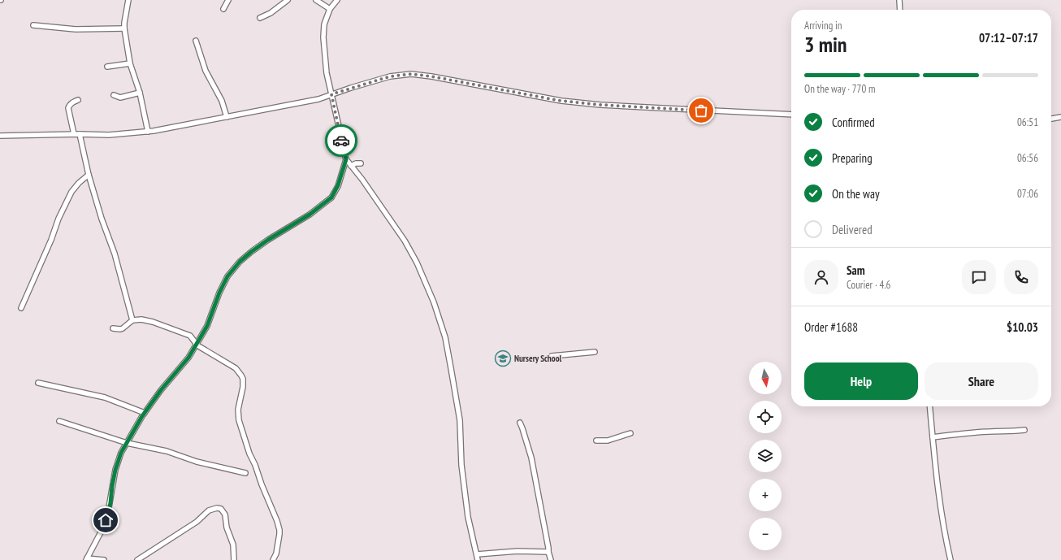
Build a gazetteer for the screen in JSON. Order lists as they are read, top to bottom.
{
  "places": {
    "school or university": ["Nursery School"]
  },
  "north": "bottom",
  "page": {
    "heading": ["3 min", "Arriving in", "07:12–07:17"],
    "panel": [
      "Sam",
      "Courier · 4.6",
      "Order #1688",
      "$10.03"
    ],
    "bar": "On the way · 770 m",
    "list": [
      ["Confirmed", "06:51"],
      ["Preparing", "06:56"],
      ["On the way", "07:06"],
      "Delivered"
    ],
    "buttons": ["Help", "Share"],
    "map_buttons": ["+", "−"]
  }
}
